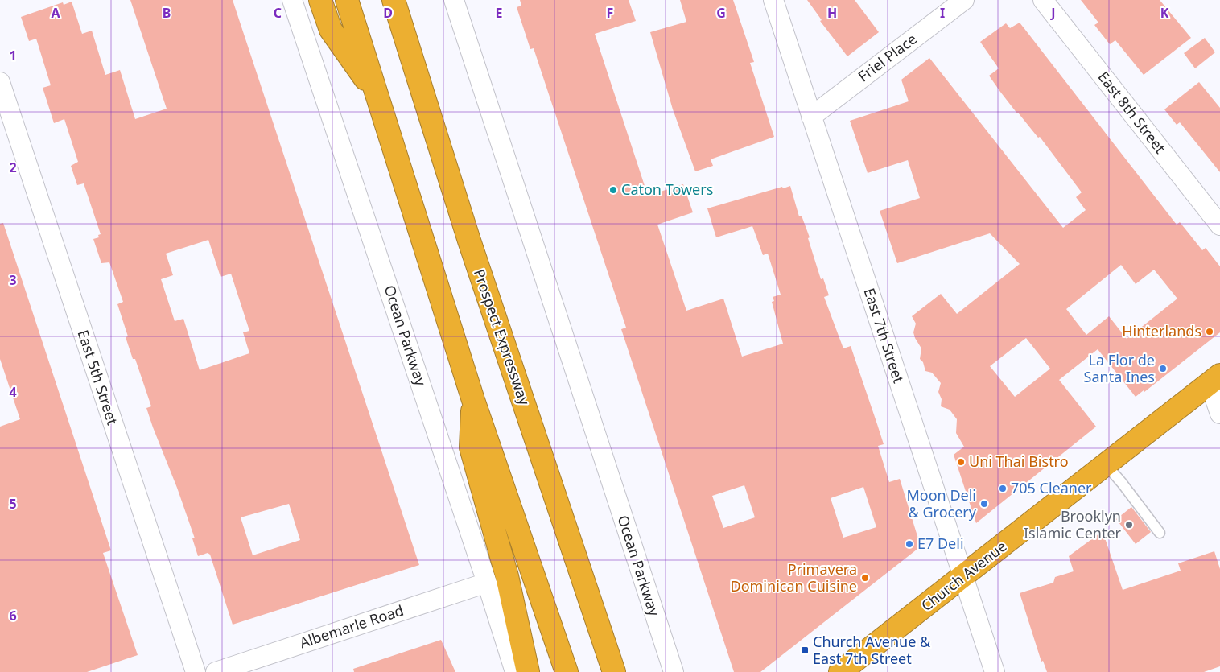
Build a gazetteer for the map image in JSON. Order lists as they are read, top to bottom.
{
  "streets": {
    "highway": ["Prospect Expressway", "Church Avenue"],
    "street": [
      "Friel Place",
      "East 8th Street",
      "Ocean Parkway",
      "East 7th Street",
      "East 5th Street",
      "Albemarle Road"
    ]
  },
  "crossings": [
    ["Friel Place", "East 7th Street"],
    ["Ocean Parkway", "Albemarle Road"],
    ["East 7th Street", "Church Avenue"]
  ],
  "places": {
    "other": [
      "Caton Towers",
      "Hinterlands",
      "La Flor de Santa Ines",
      "Uni Thai Bistro",
      "705 Cleaner",
      "Moon Deli & Grocery",
      "Brooklyn Islamic Center",
      "E7 Deli",
      "Primavera Dominican Cuisine"
    ],
    "transit": ["Church Avenue & East 7th Street"]
  },
  "grid": {
    "columns": [
      "A",
      "B",
      "C",
      "D",
      "E",
      "F",
      "G",
      "H",
      "I",
      "J",
      "K"
    ],
    "rows": [
      "1",
      "2",
      "3",
      "4",
      "5",
      "6"
    ]
  }
}
